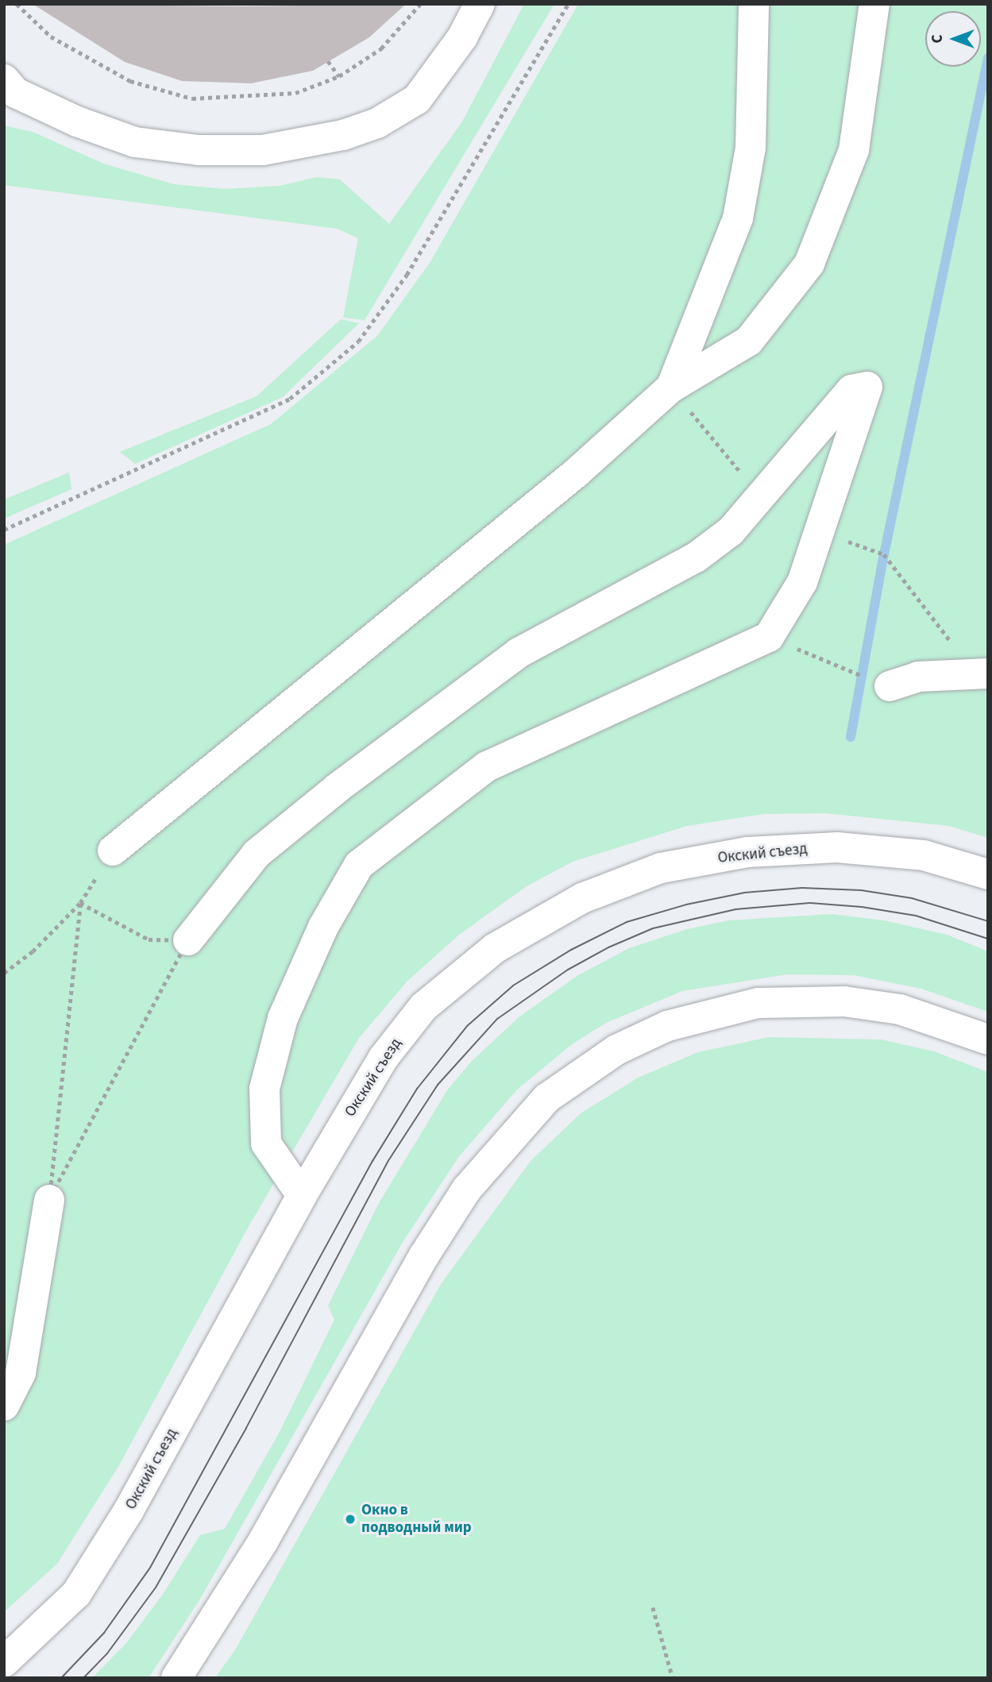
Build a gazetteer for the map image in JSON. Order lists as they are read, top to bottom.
{
  "streets": {
    "main road": ["Окский съезд"]
  },
  "places": ["Окно в подводный мир"],
  "north": "left"
}
